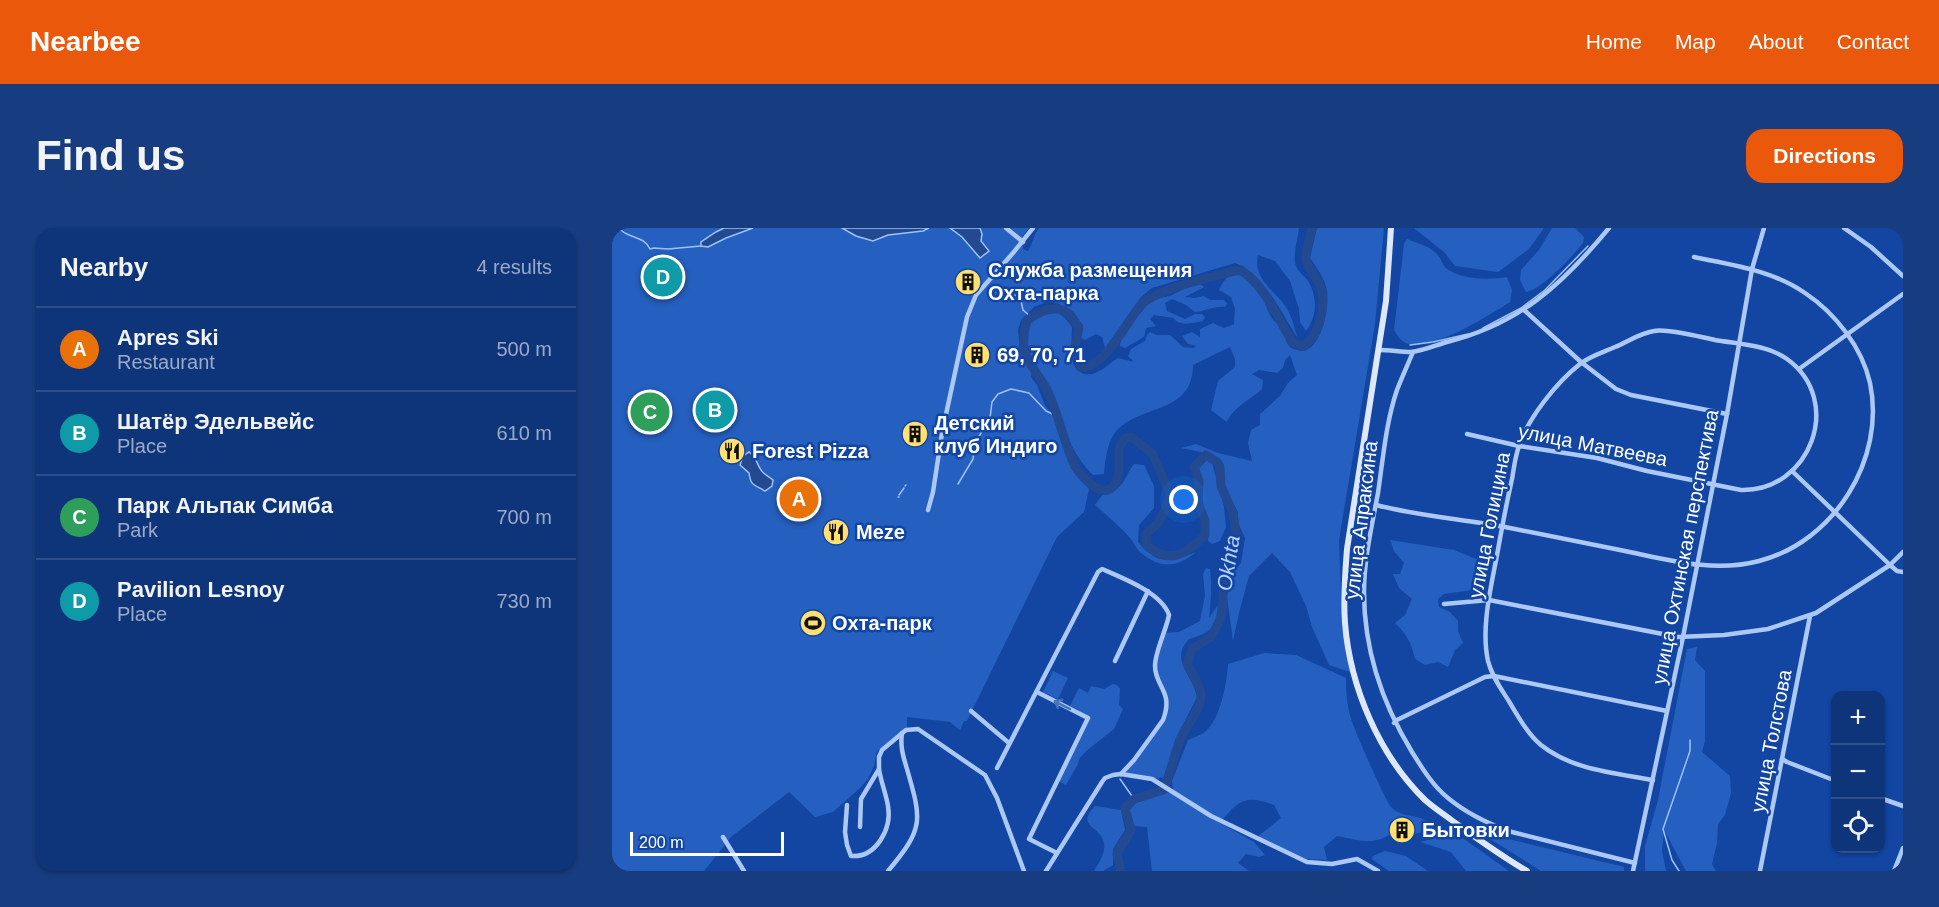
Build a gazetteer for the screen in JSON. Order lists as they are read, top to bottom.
{
  "streets": {
    "street": [
      "улица Матвеева",
      "улица Апраксина",
      "улица Голицина",
      "улица Охтинская перспектива",
      "улица Толстова"
    ]
  },
  "crossings": [
    ["улица Матвеева", "улица Голицина"],
    ["улица Матвеева", "улица Охтинская перспектива"],
    ["улица Апраксина", "улица Охтинская перспектива"],
    ["улица Голицина", "улица Охтинская перспектива"]
  ],
  "water": ["Okhta"],
  "places": {
    "building": [
      "Служба размещения Охта-парка",
      "69, 70, 71",
      "Детский клуб Индиго",
      "Бытовки"
    ],
    "restaurant": ["Forest Pizza", "Meze"],
    "sports": ["Охта-парк"]
  },
  "scale_bar": "200 m",
  "page": {
    "header": "Nearbee",
    "nav": [
      "Home",
      "Map",
      "About",
      "Contact"
    ],
    "buttons": "Directions",
    "title": "Find us",
    "heading": ["Nearby", "4 results"],
    "pins": [
      "D",
      "B",
      "C",
      "A"
    ],
    "list": [
      {
        "mark": "A",
        "name": "Apres Ski",
        "note": "Restaurant",
        "value": "500 m"
      },
      {
        "mark": "B",
        "name": "Шатёр Эдельвейс",
        "note": "Place",
        "value": "610 m"
      },
      {
        "mark": "C",
        "name": "Парк Альпак Симба",
        "note": "Park",
        "value": "700 m"
      },
      {
        "mark": "D",
        "name": "Pavilion Lesnoy",
        "note": "Place",
        "value": "730 m"
      }
    ],
    "map_buttons": ["+", "−"],
    "scale": "200 m"
  }
}
